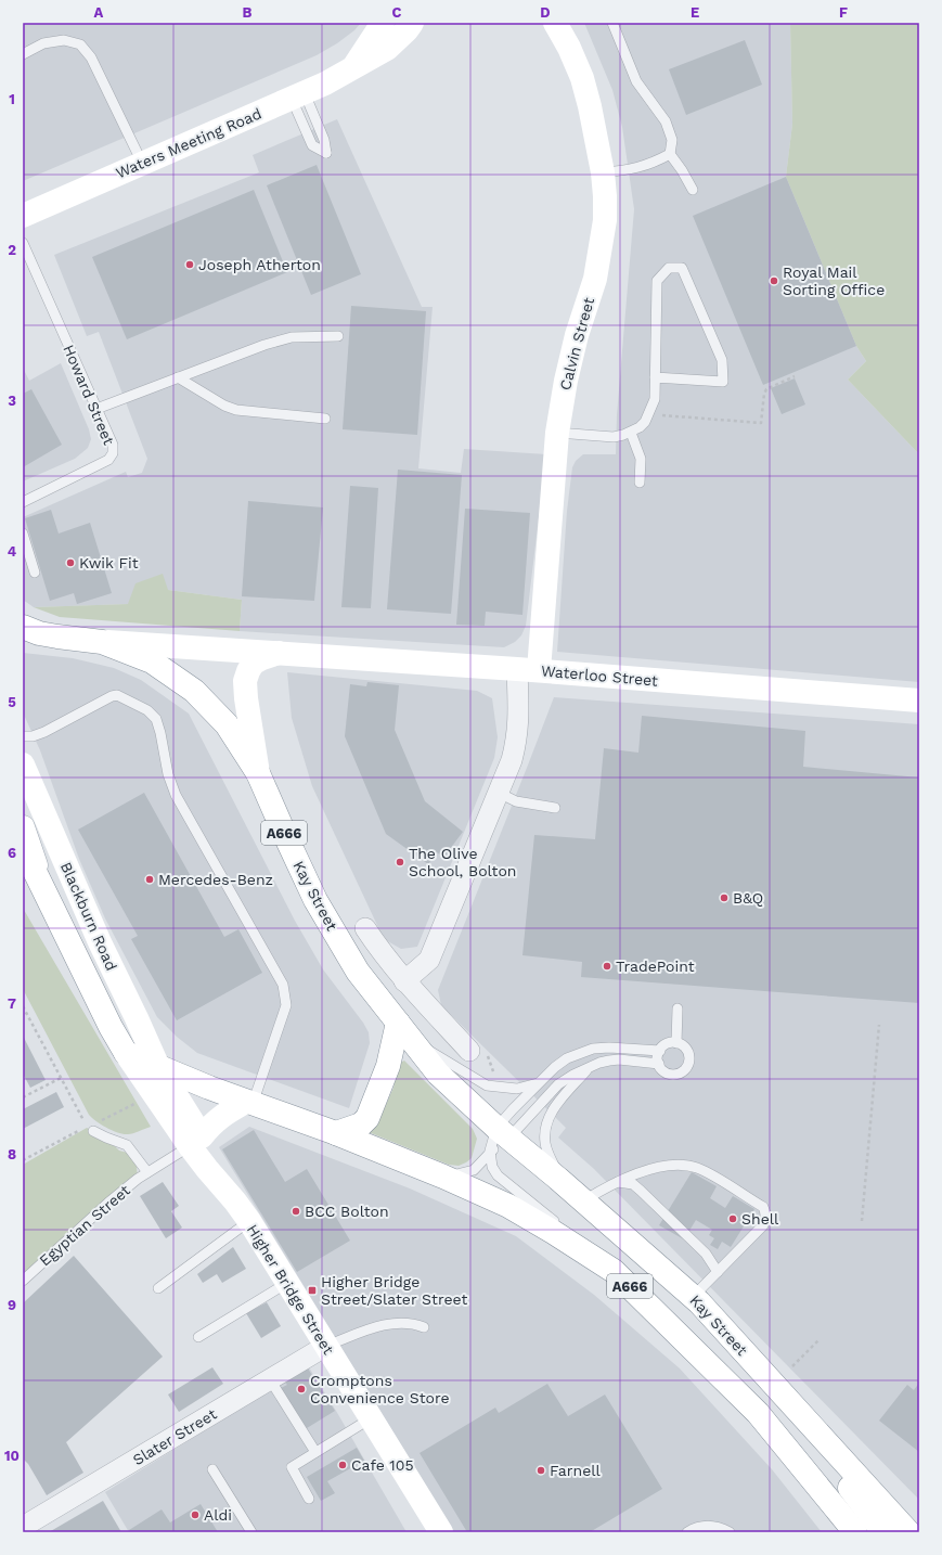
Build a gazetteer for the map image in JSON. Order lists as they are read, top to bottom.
{
  "streets": {
    "main road": [
      "Waters Meeting Road",
      "Calvin Street",
      "Waterloo Street",
      "A666",
      "Kay Street",
      "Blackburn Road",
      "Higher Bridge Street"
    ],
    "street": ["Slater Street"],
    "lane": ["Howard Street", "Egyptian Street"]
  },
  "crossings": [
    ["Calvin Street", "Waterloo Street"],
    ["Waterloo Street", "Kay Street"],
    ["A666", "Kay Street"],
    ["A666", "Blackburn Road"],
    ["A666", "Higher Bridge Street"],
    ["Blackburn Road", "Higher Bridge Street"],
    ["Egyptian Street", "Higher Bridge Street"],
    ["Higher Bridge Street", "Slater Street"]
  ],
  "places": {
    "other": [
      "Joseph Atherton",
      "Royal Mail Sorting Office",
      "Kwik Fit",
      "The Olive School, Bolton",
      "Mercedes-Benz",
      "B&Q",
      "TradePoint",
      "BCC Bolton",
      "Shell",
      "Cromptons Convenience Store",
      "Cafe 105",
      "Farnell",
      "Aldi"
    ],
    "transit": ["Higher Bridge Street/Slater Street"]
  },
  "grid": {
    "columns": [
      "A",
      "B",
      "C",
      "D",
      "E",
      "F"
    ],
    "rows": [
      "1",
      "2",
      "3",
      "4",
      "5",
      "6",
      "7",
      "8",
      "9",
      "10"
    ]
  }
}
